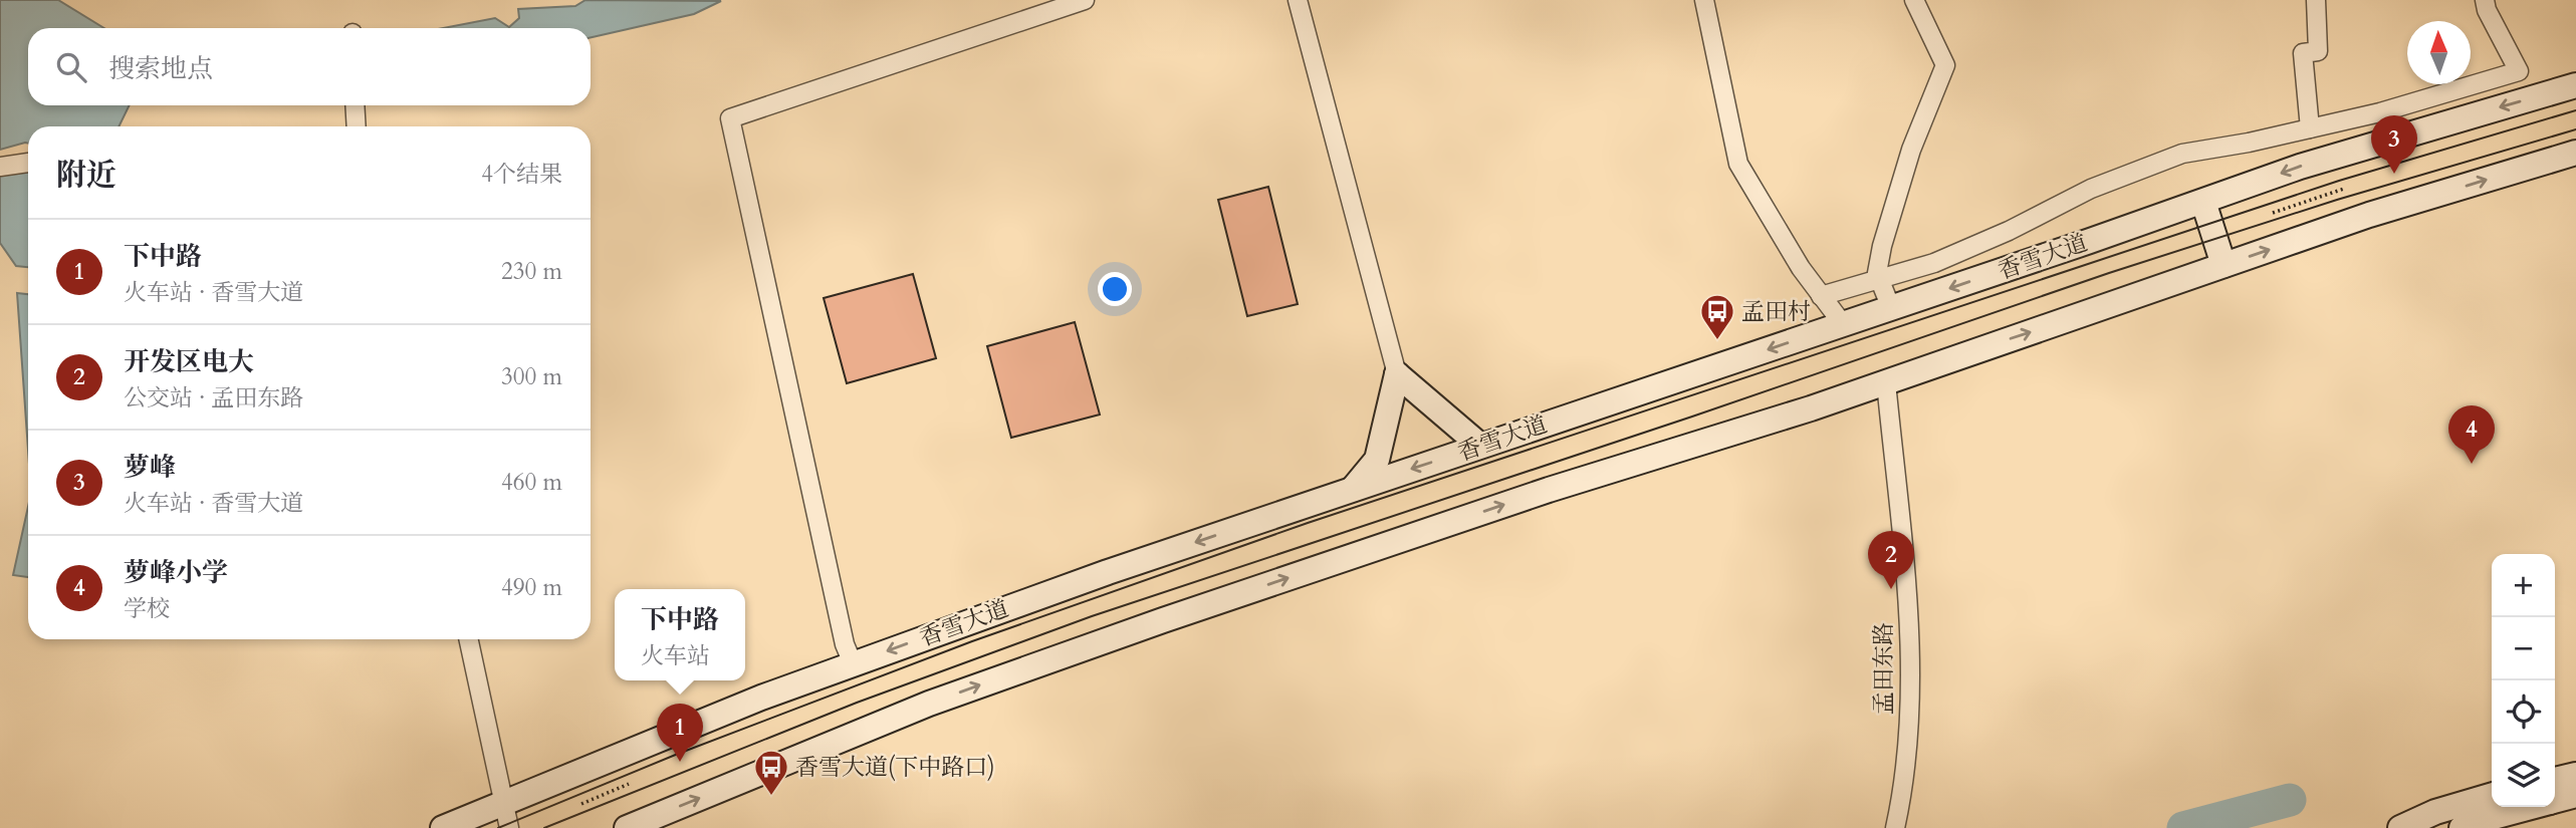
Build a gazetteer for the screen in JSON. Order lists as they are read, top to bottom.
{
  "streets": {
    "main road": ["香雪大道"],
    "street": ["孟田东路"]
  },
  "places": {
    "bus stop": ["孟田村", "香雪大道(下中路口)"]
  },
  "north": "top",
  "page": {
    "search": "搜索地点",
    "pins": [
      "3",
      "4",
      "2",
      "1"
    ],
    "heading": ["附近", "4个结果"],
    "list": [
      {
        "mark": "1",
        "name": "下中路",
        "note": "火车站 · 香雪大道",
        "value": "230 m"
      },
      {
        "mark": "2",
        "name": "开发区电大",
        "note": "公交站 · 孟田东路",
        "value": "300 m"
      },
      {
        "mark": "3",
        "name": "萝峰",
        "note": "火车站 · 香雪大道",
        "value": "460 m"
      },
      {
        "mark": "4",
        "name": "萝峰小学",
        "note": "学校",
        "value": "490 m"
      }
    ],
    "map_buttons": ["+", "−"],
    "popup": ["下中路", "火车站"]
  }
}
